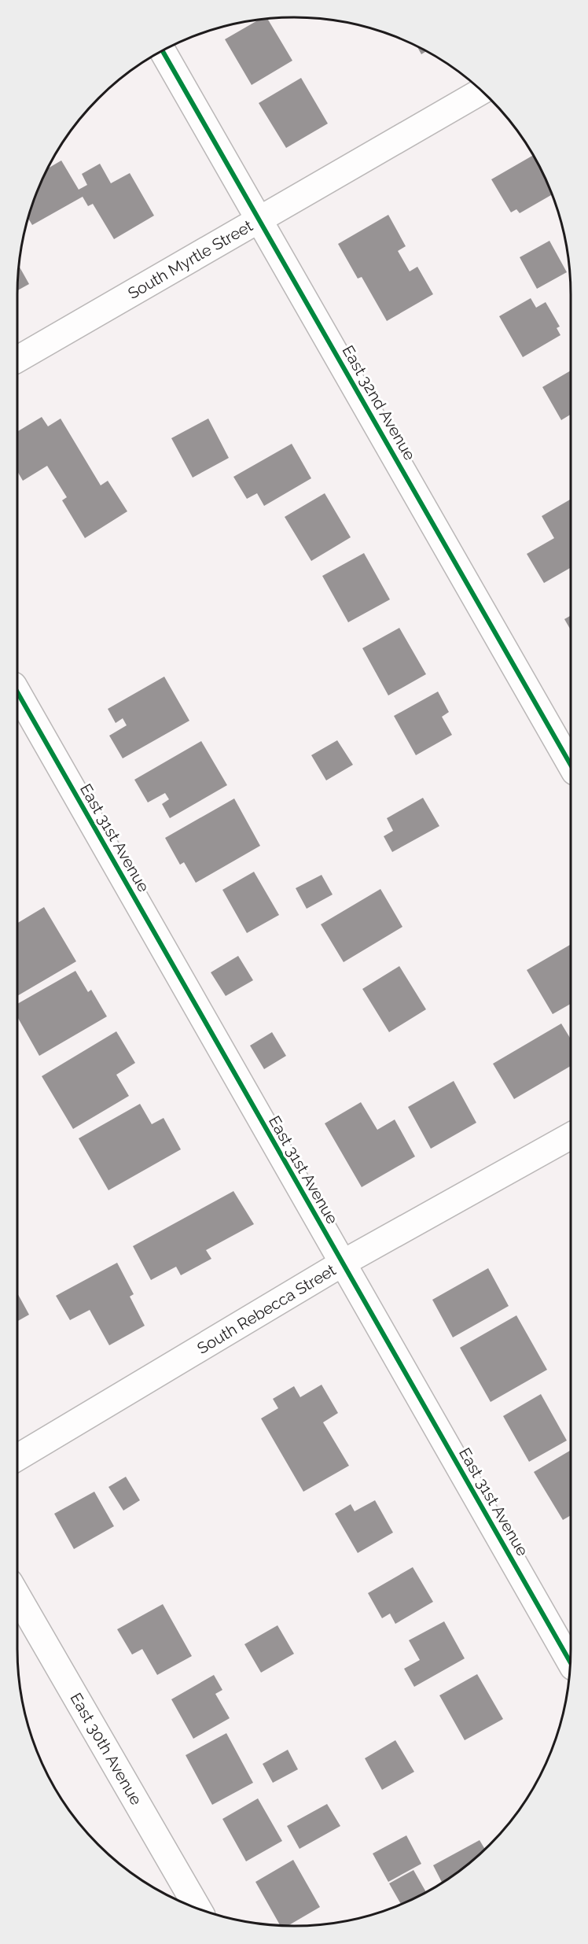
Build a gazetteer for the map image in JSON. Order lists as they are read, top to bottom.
{
  "streets": {
    "street": [
      "South Myrtle Street",
      "East 32nd Avenue",
      "East 31st Avenue",
      "South Rebecca Street",
      "East 30th Avenue"
    ]
  },
  "crossings": [
    ["South Myrtle Street", "East 32nd Avenue"],
    ["East 31st Avenue", "South Rebecca Street"]
  ]
}
